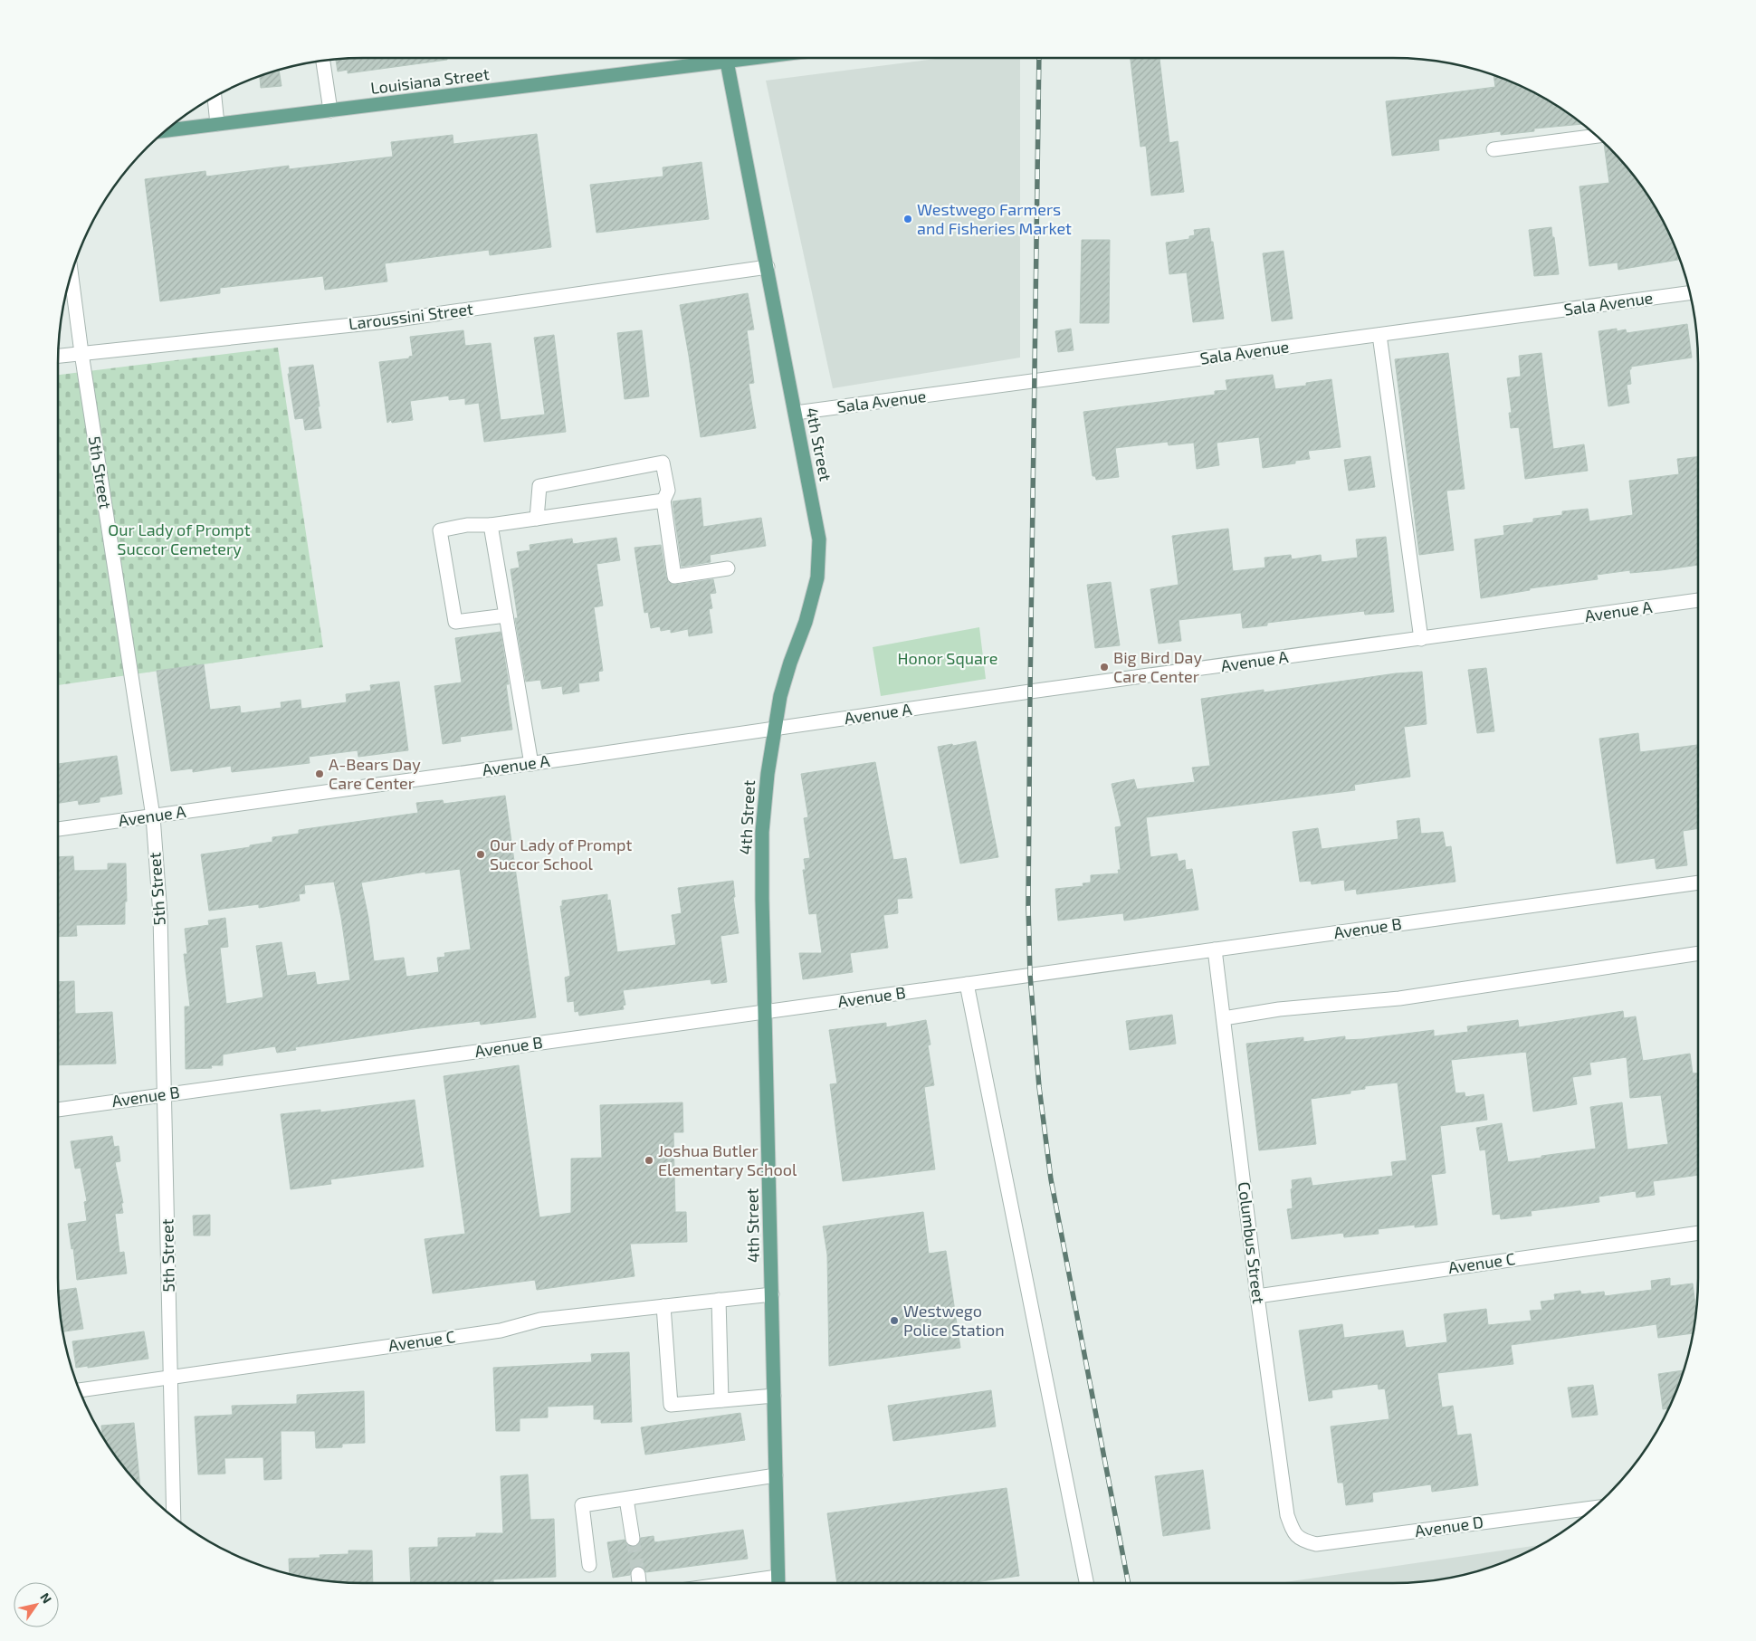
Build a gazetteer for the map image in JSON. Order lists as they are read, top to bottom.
{
  "streets": {
    "main road": ["Louisiana Street", "4th Street"],
    "street": [
      "Sala Avenue",
      "Laroussini Street",
      "5th Street",
      "Avenue A",
      "Avenue B",
      "Columbus Street",
      "Avenue C",
      "Avenue D"
    ]
  },
  "crossings": [
    ["Sala Avenue", "4th Street"],
    ["Laroussini Street", "4th Street"],
    ["Laroussini Street", "5th Street"],
    ["4th Street", "Avenue A"],
    ["4th Street", "Avenue B"],
    ["4th Street", "Avenue C"],
    ["5th Street", "Avenue A"],
    ["5th Street", "Avenue B"],
    ["5th Street", "Avenue C"],
    ["Avenue B", "Columbus Street"],
    ["Columbus Street", "Avenue C"],
    ["Columbus Street", "Avenue D"]
  ],
  "parks": ["Our Lady of Prompt Succor Cemetery", "Honor Square"],
  "places": [
    "Westwego Farmers and Fisheries Market",
    "Big Bird Day Care Center",
    "A-Bears Day Care Center",
    "Our Lady of Prompt Succor School",
    "Joshua Butler Elementary School",
    "Westwego Police Station"
  ],
  "north": "top right"
}
